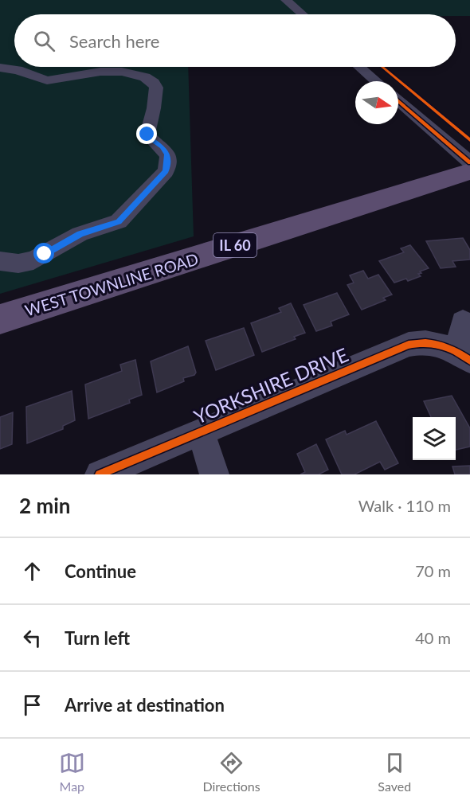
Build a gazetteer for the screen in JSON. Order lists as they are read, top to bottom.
{
  "streets": {
    "main road": ["IL 60", "WEST TOWNLINE ROAD"],
    "street": ["YORKSHIRE DRIVE"]
  },
  "north": "right",
  "page": {
    "search": "Search here",
    "heading": ["2 min", "Walk · 110 m"],
    "list": [
      ["Continue", "70 m"],
      ["Turn left", "40 m"],
      "Arrive at destination"
    ],
    "nav": ["Map", "Directions", "Saved"]
  }
}
